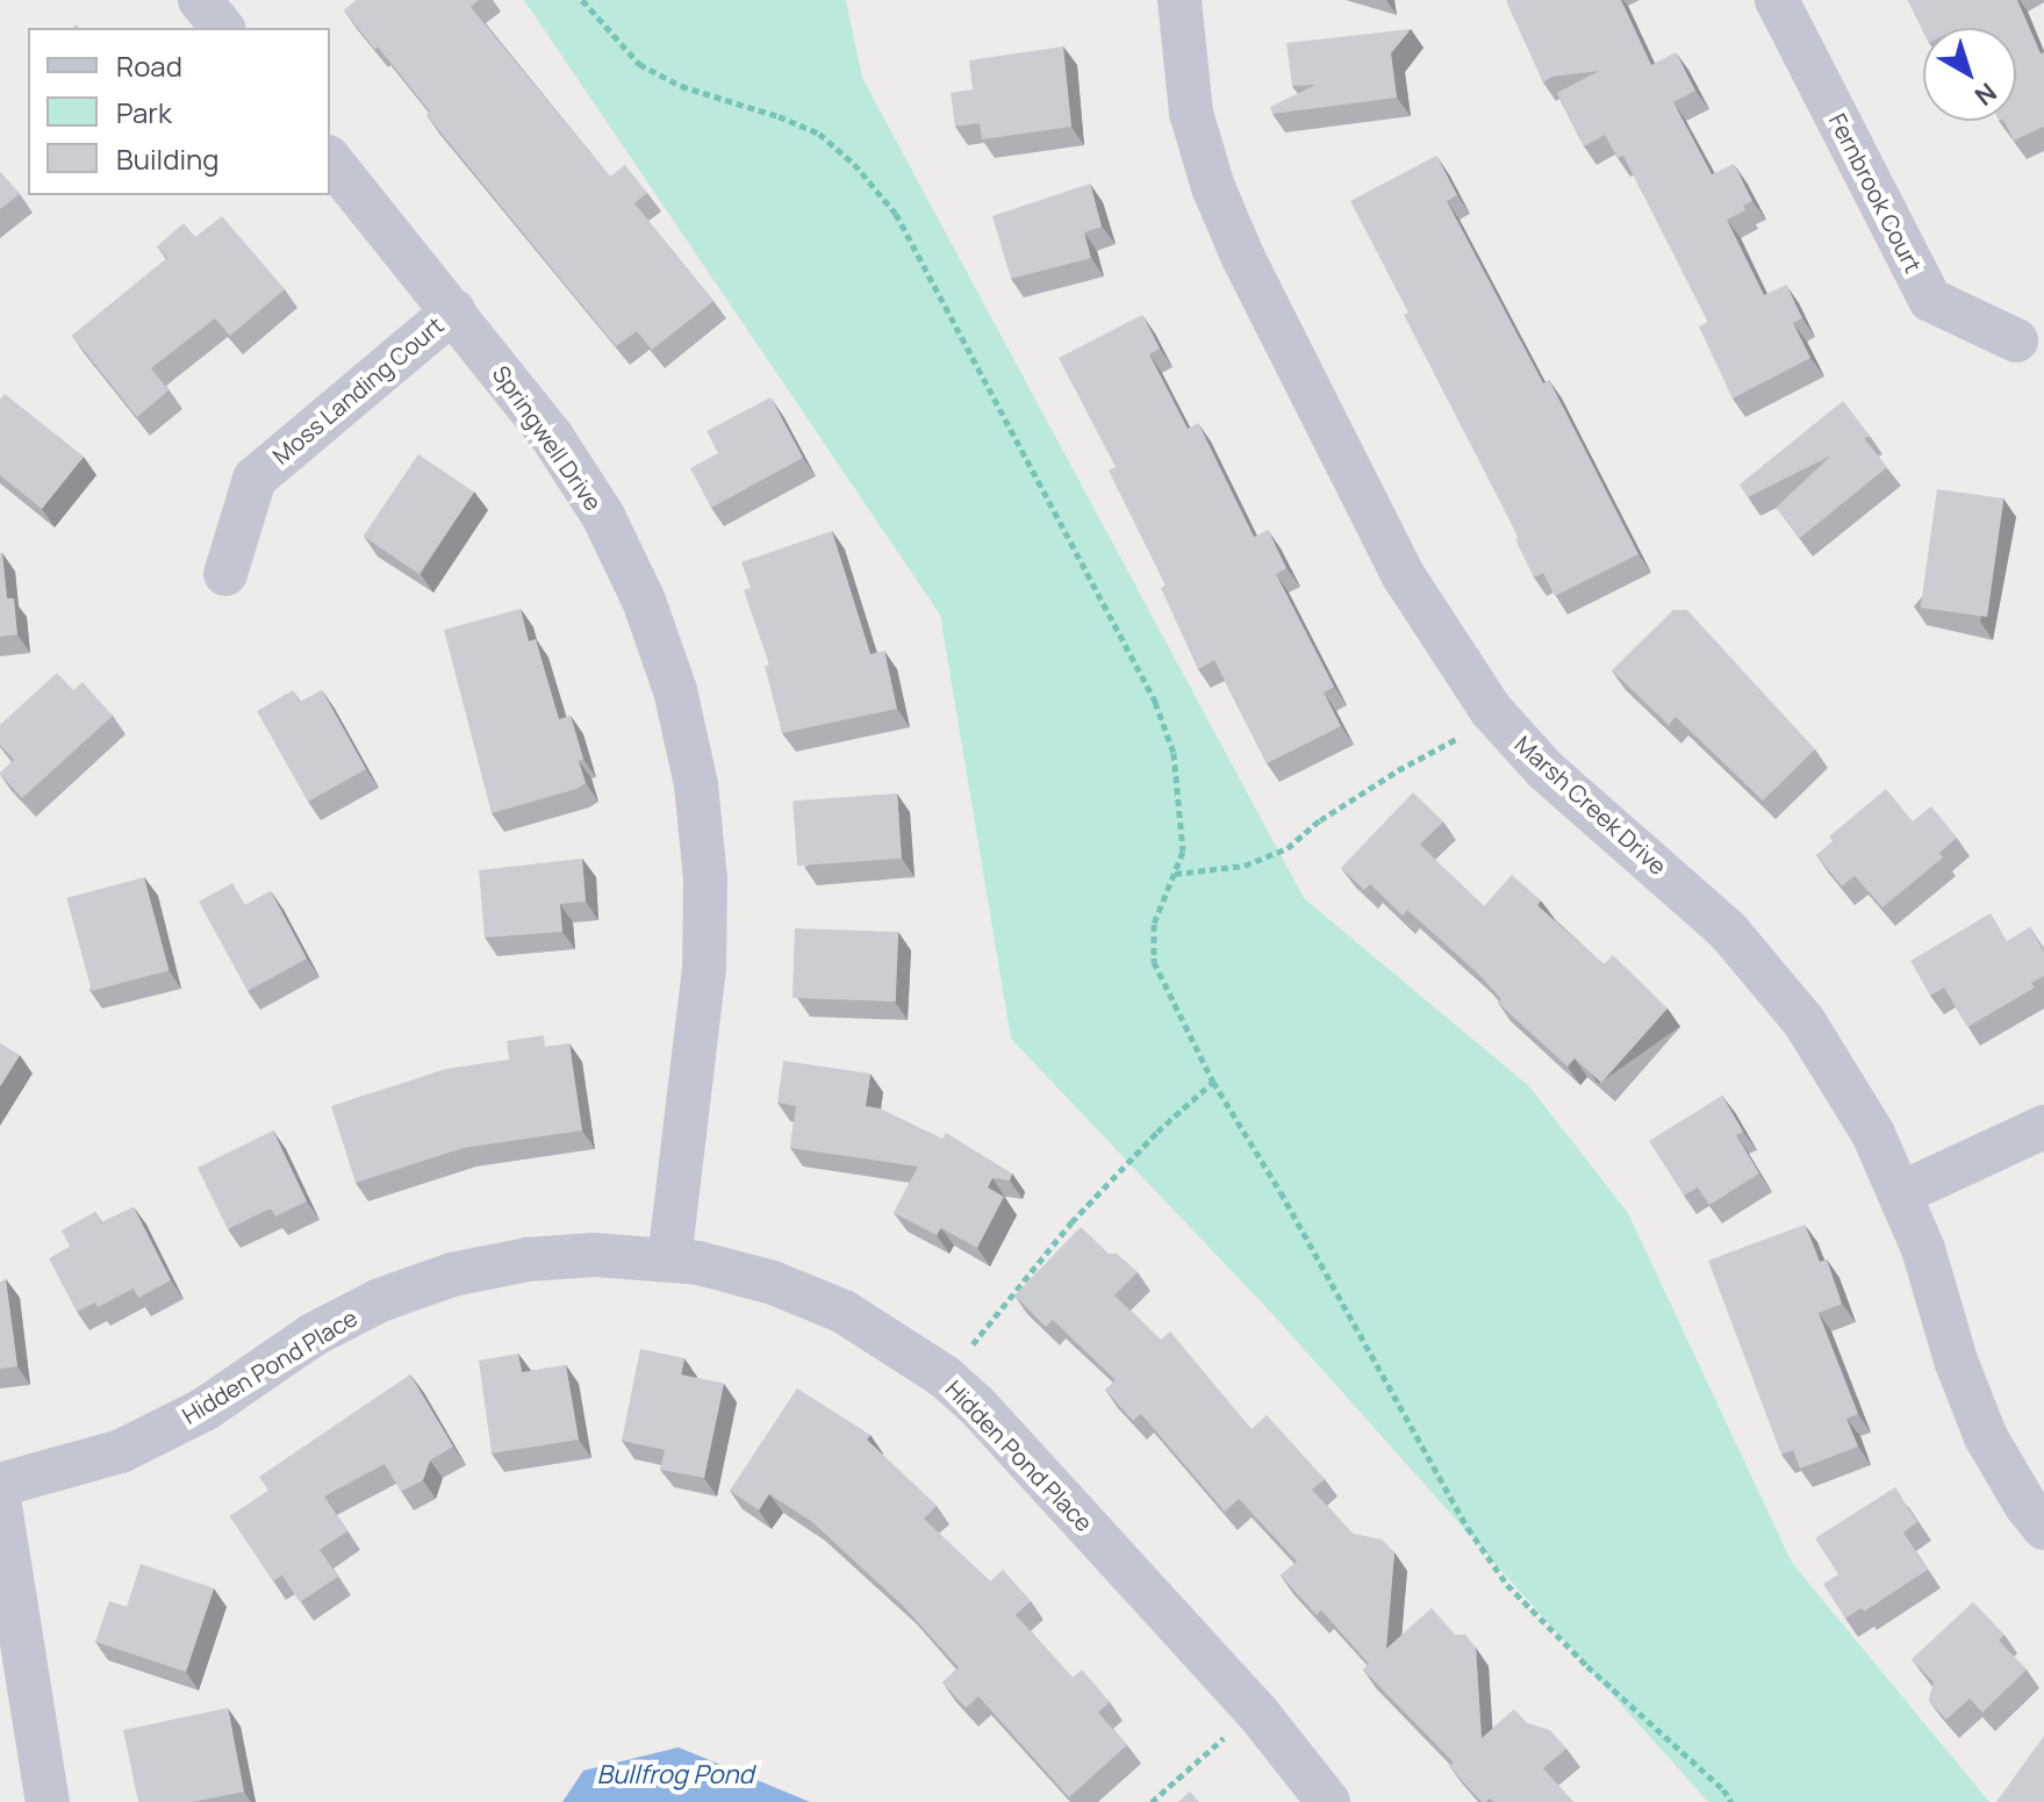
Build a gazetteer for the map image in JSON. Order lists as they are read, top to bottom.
{
  "streets": {
    "street": [
      "Fernbrook Court",
      "Moss Landing Court",
      "Springwell Drive",
      "Marsh Creek Drive",
      "Hidden Pond Place"
    ]
  },
  "crossings": [
    ["Moss Landing Court", "Springwell Drive"],
    ["Springwell Drive", "Hidden Pond Place"]
  ],
  "water": ["Bullfrog Pond"],
  "legend": ["Road", "Park", "Building"],
  "north": "bottom right"
}
